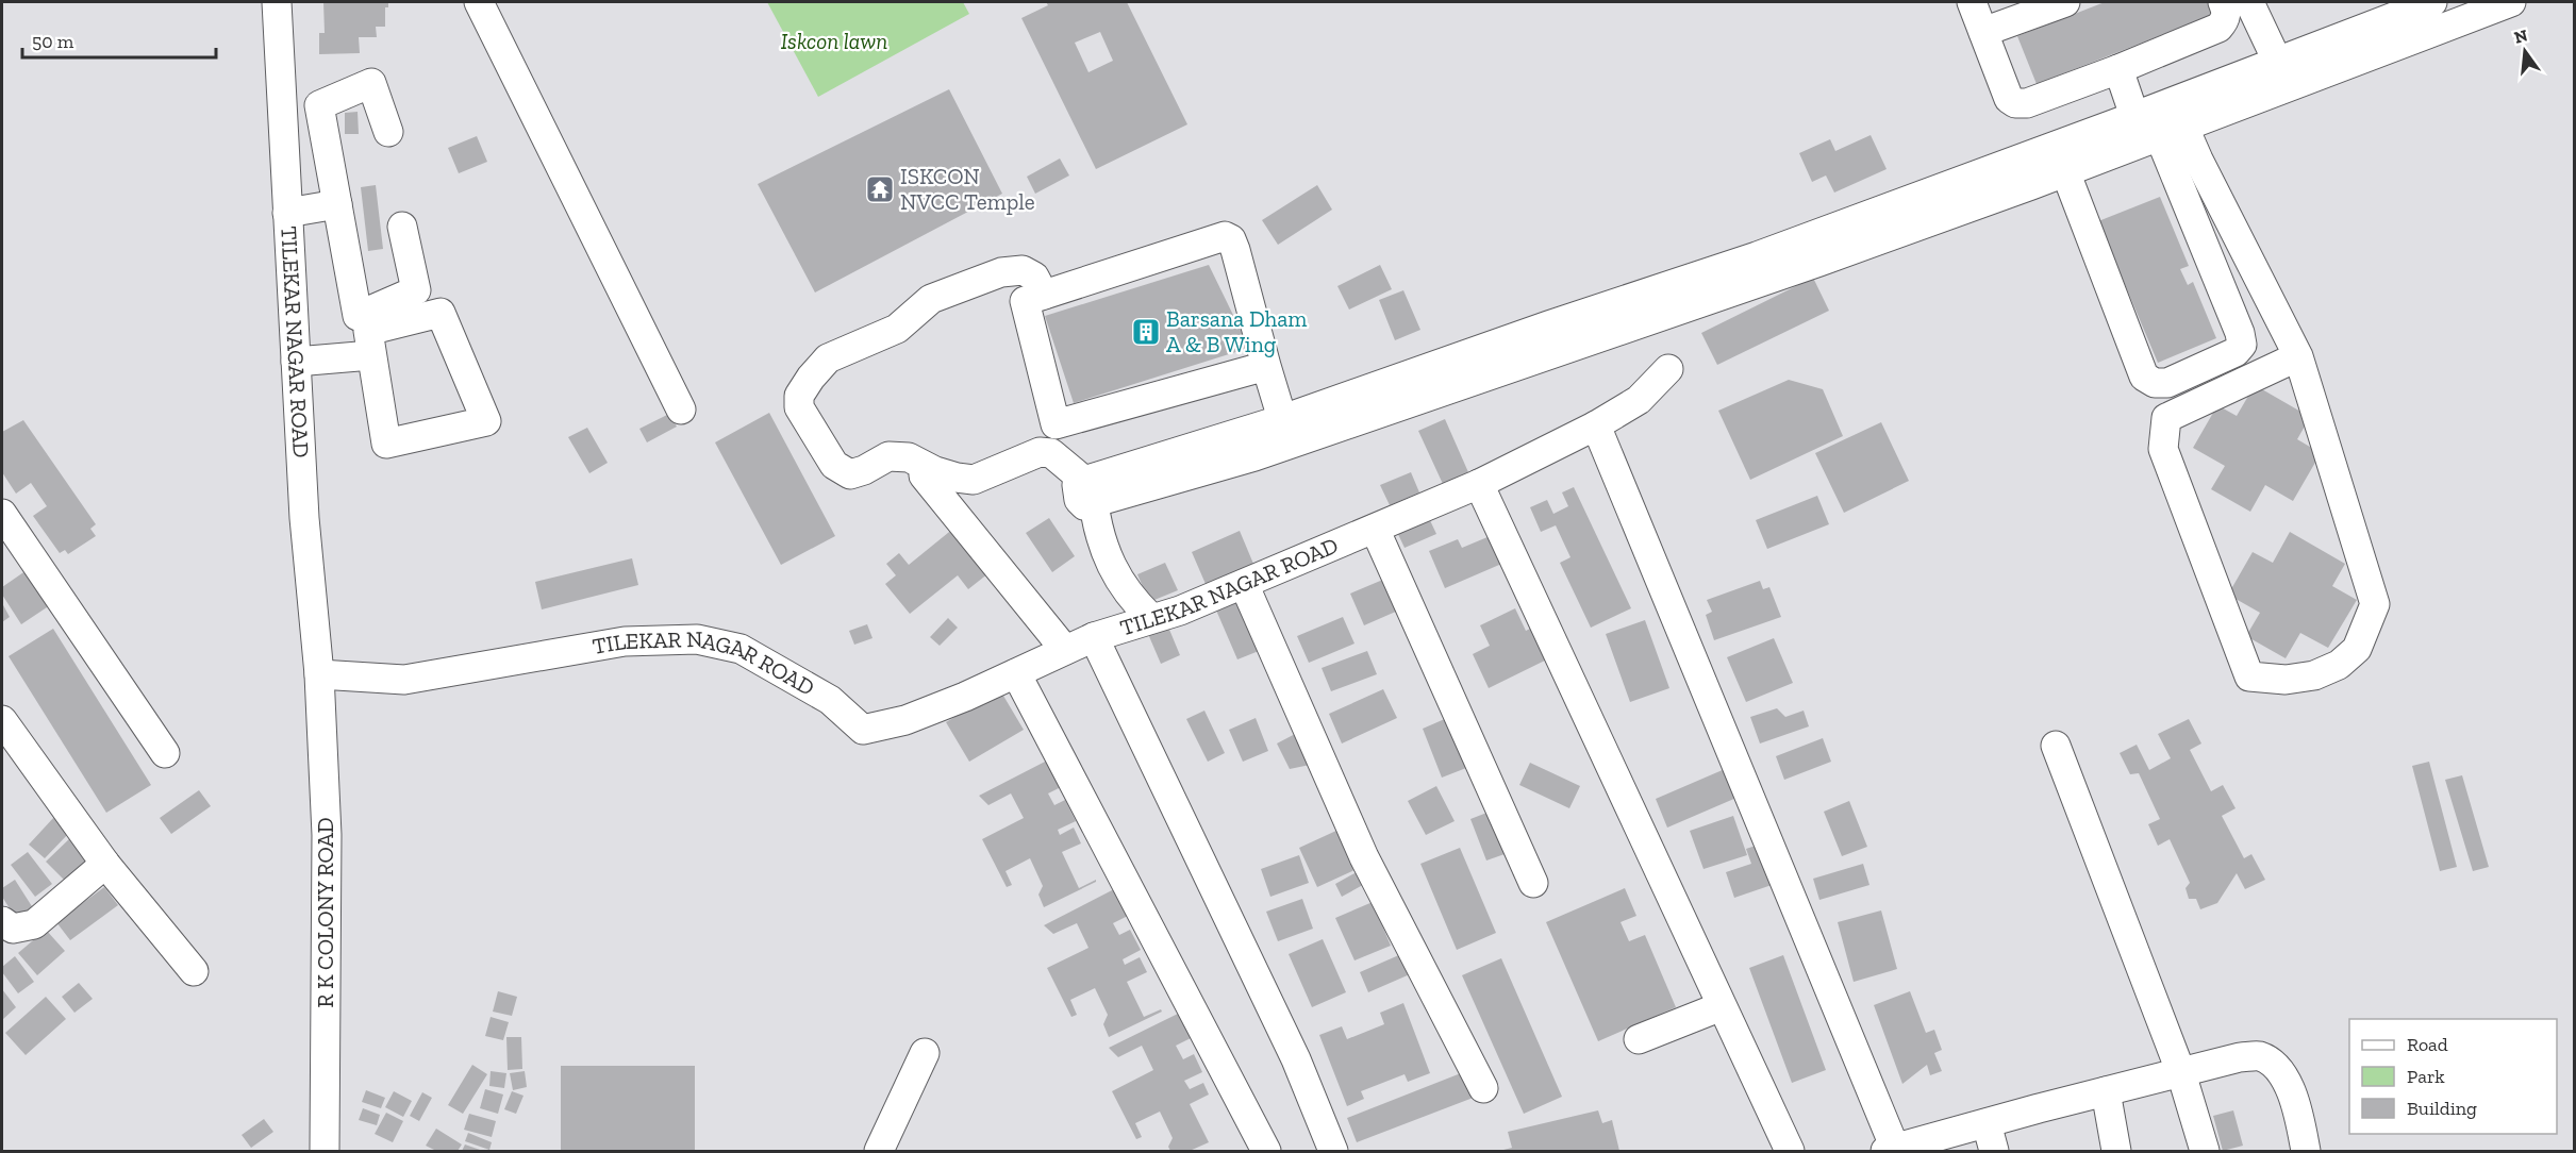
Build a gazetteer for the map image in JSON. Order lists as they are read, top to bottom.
{
  "streets": {
    "street": ["TILEKAR NAGAR ROAD", "R K COLONY ROAD"]
  },
  "crossings": [
    ["TILEKAR NAGAR ROAD", "R K COLONY ROAD"]
  ],
  "parks": ["Iskcon lawn"],
  "places": {
    "temple": ["ISKCON NVCC Temple"],
    "building": ["Barsana Dham A & B Wing"]
  },
  "legend": ["Road", "Park", "Building"],
  "scale_bar": "50 m",
  "north": "top"
}
